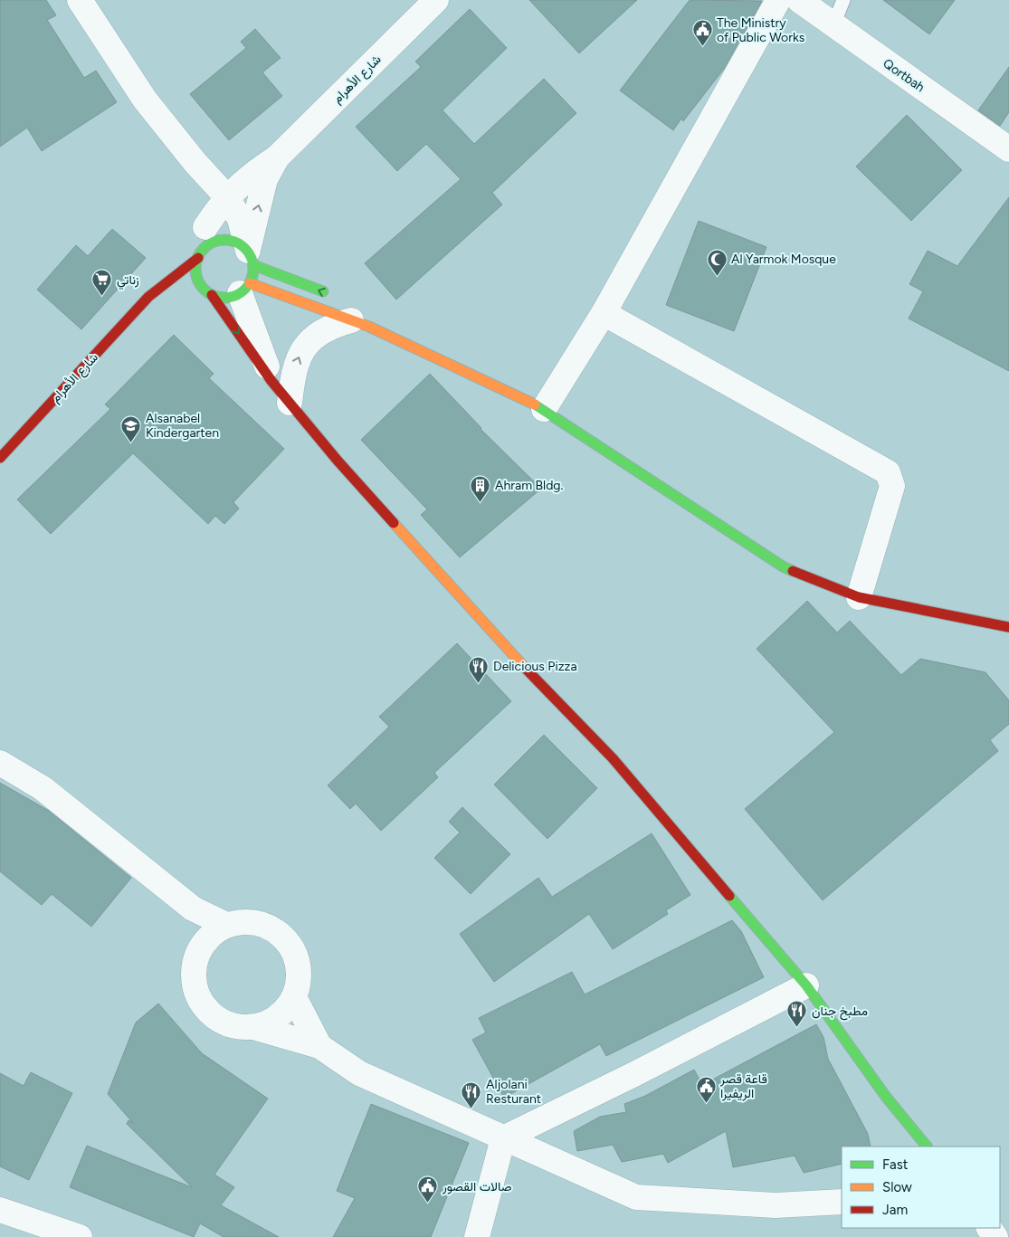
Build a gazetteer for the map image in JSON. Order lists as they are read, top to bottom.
{
  "streets": {
    "street": ["Qortbah", "شارع الأهرام"]
  },
  "places": {
    "public building": ["The Ministry of Public Works", "قاعة قصر الريفيرا", "صالات القصور"],
    "mosque": ["Al Yarmok Mosque"],
    "supermarket": ["زناتي"],
    "school or university": ["Alsanabel Kindergarten"],
    "building": ["Ahram Bldg."],
    "restaurant": ["Delicious Pizza", "مطبخ جنان", "Aljolani Resturant"]
  },
  "legend": ["Fast", "Slow", "Jam"]
}
